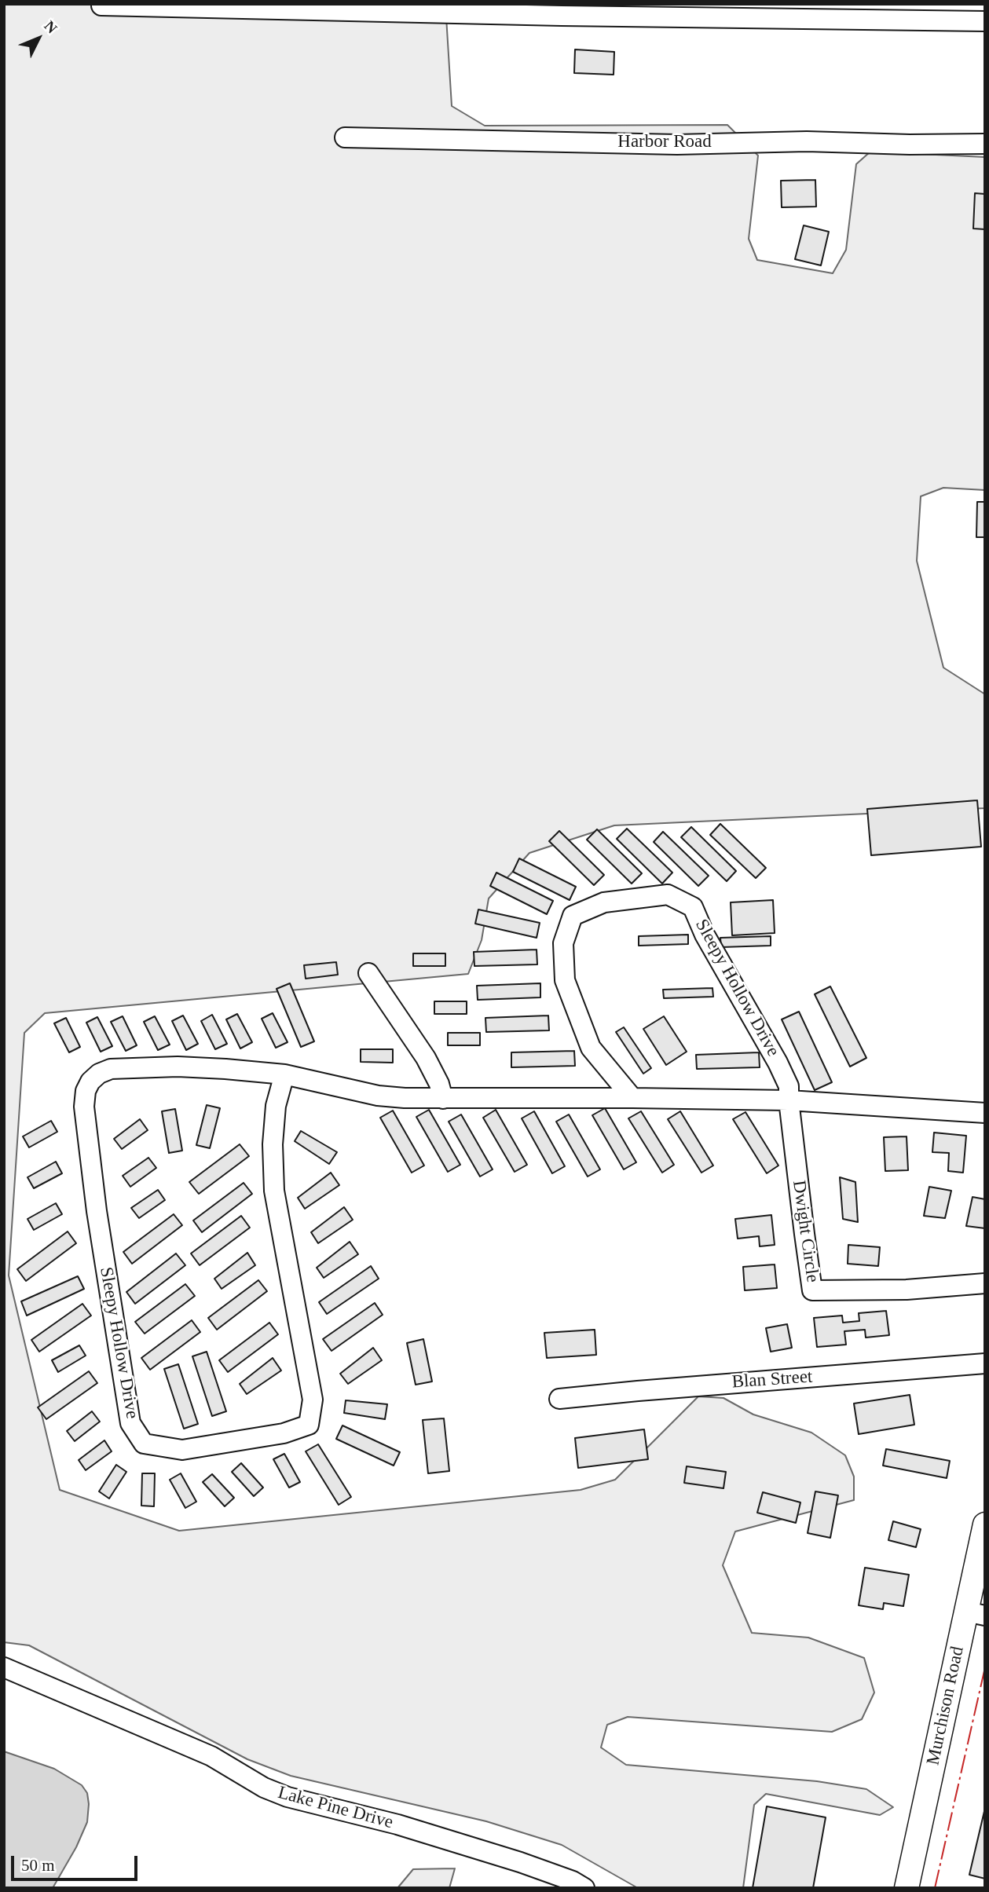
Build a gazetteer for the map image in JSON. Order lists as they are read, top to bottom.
{
  "streets": {
    "main road": ["Murchison Road"],
    "street": [
      "Harbor Road",
      "Sleepy Hollow Drive",
      "Dwight Circle",
      "Blan Street",
      "Lake Pine Drive"
    ]
  },
  "crossings": [
    ["Sleepy Hollow Drive", "Dwight Circle"]
  ],
  "scale_bar": "50 m",
  "north": "top right"
}
